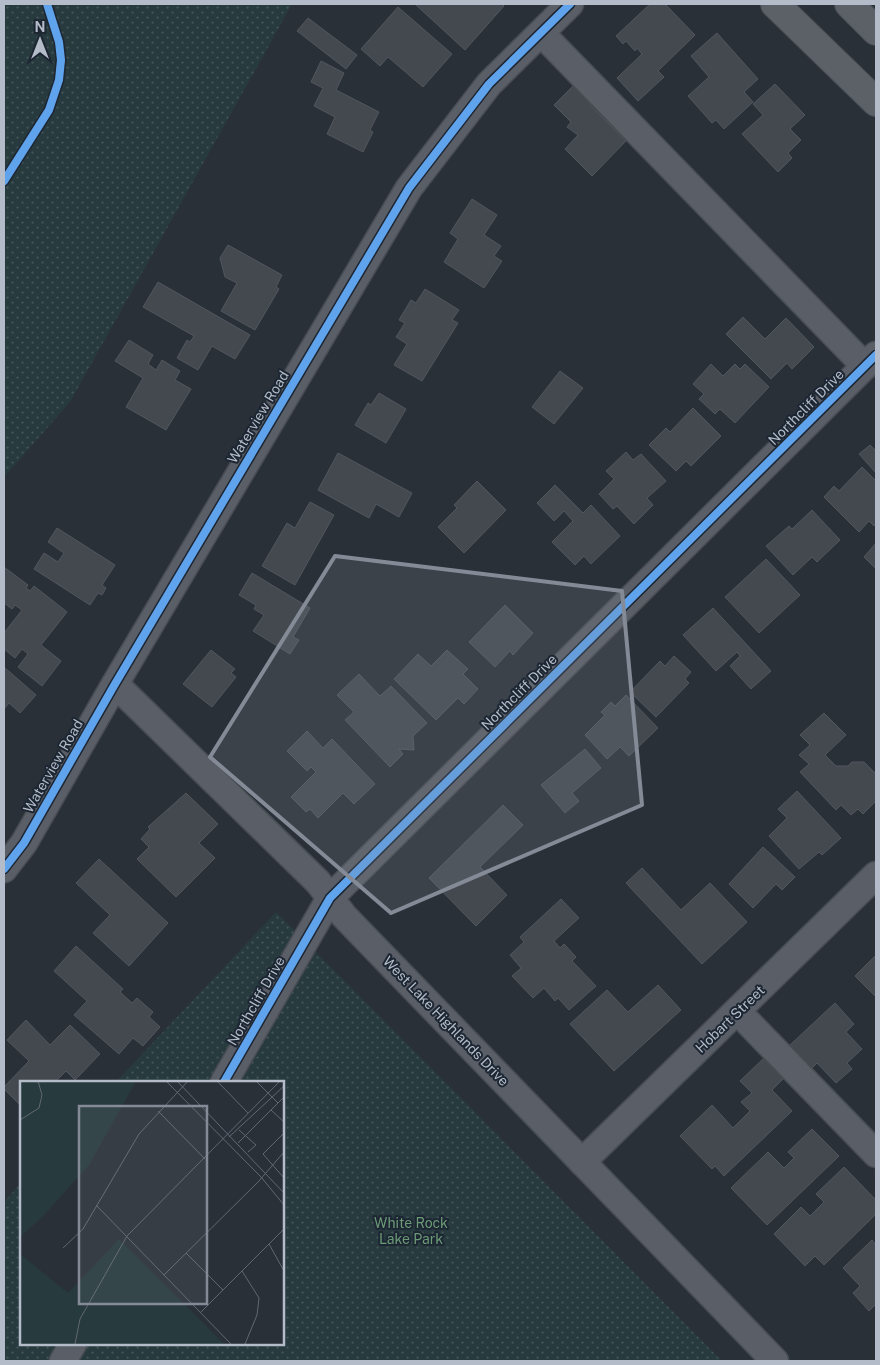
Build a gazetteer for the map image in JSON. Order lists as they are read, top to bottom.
{
  "streets": {
    "street": [
      "Northcliff Drive",
      "Waterview Road",
      "Hobart Street",
      "West Lake Highlands Drive"
    ]
  },
  "crossings": [
    ["Northcliff Drive", "West Lake Highlands Drive"],
    ["Waterview Road", "West Lake Highlands Drive"],
    ["Hobart Street", "West Lake Highlands Drive"]
  ],
  "parks": ["White Rock Lake Park"],
  "north": "top"
}
